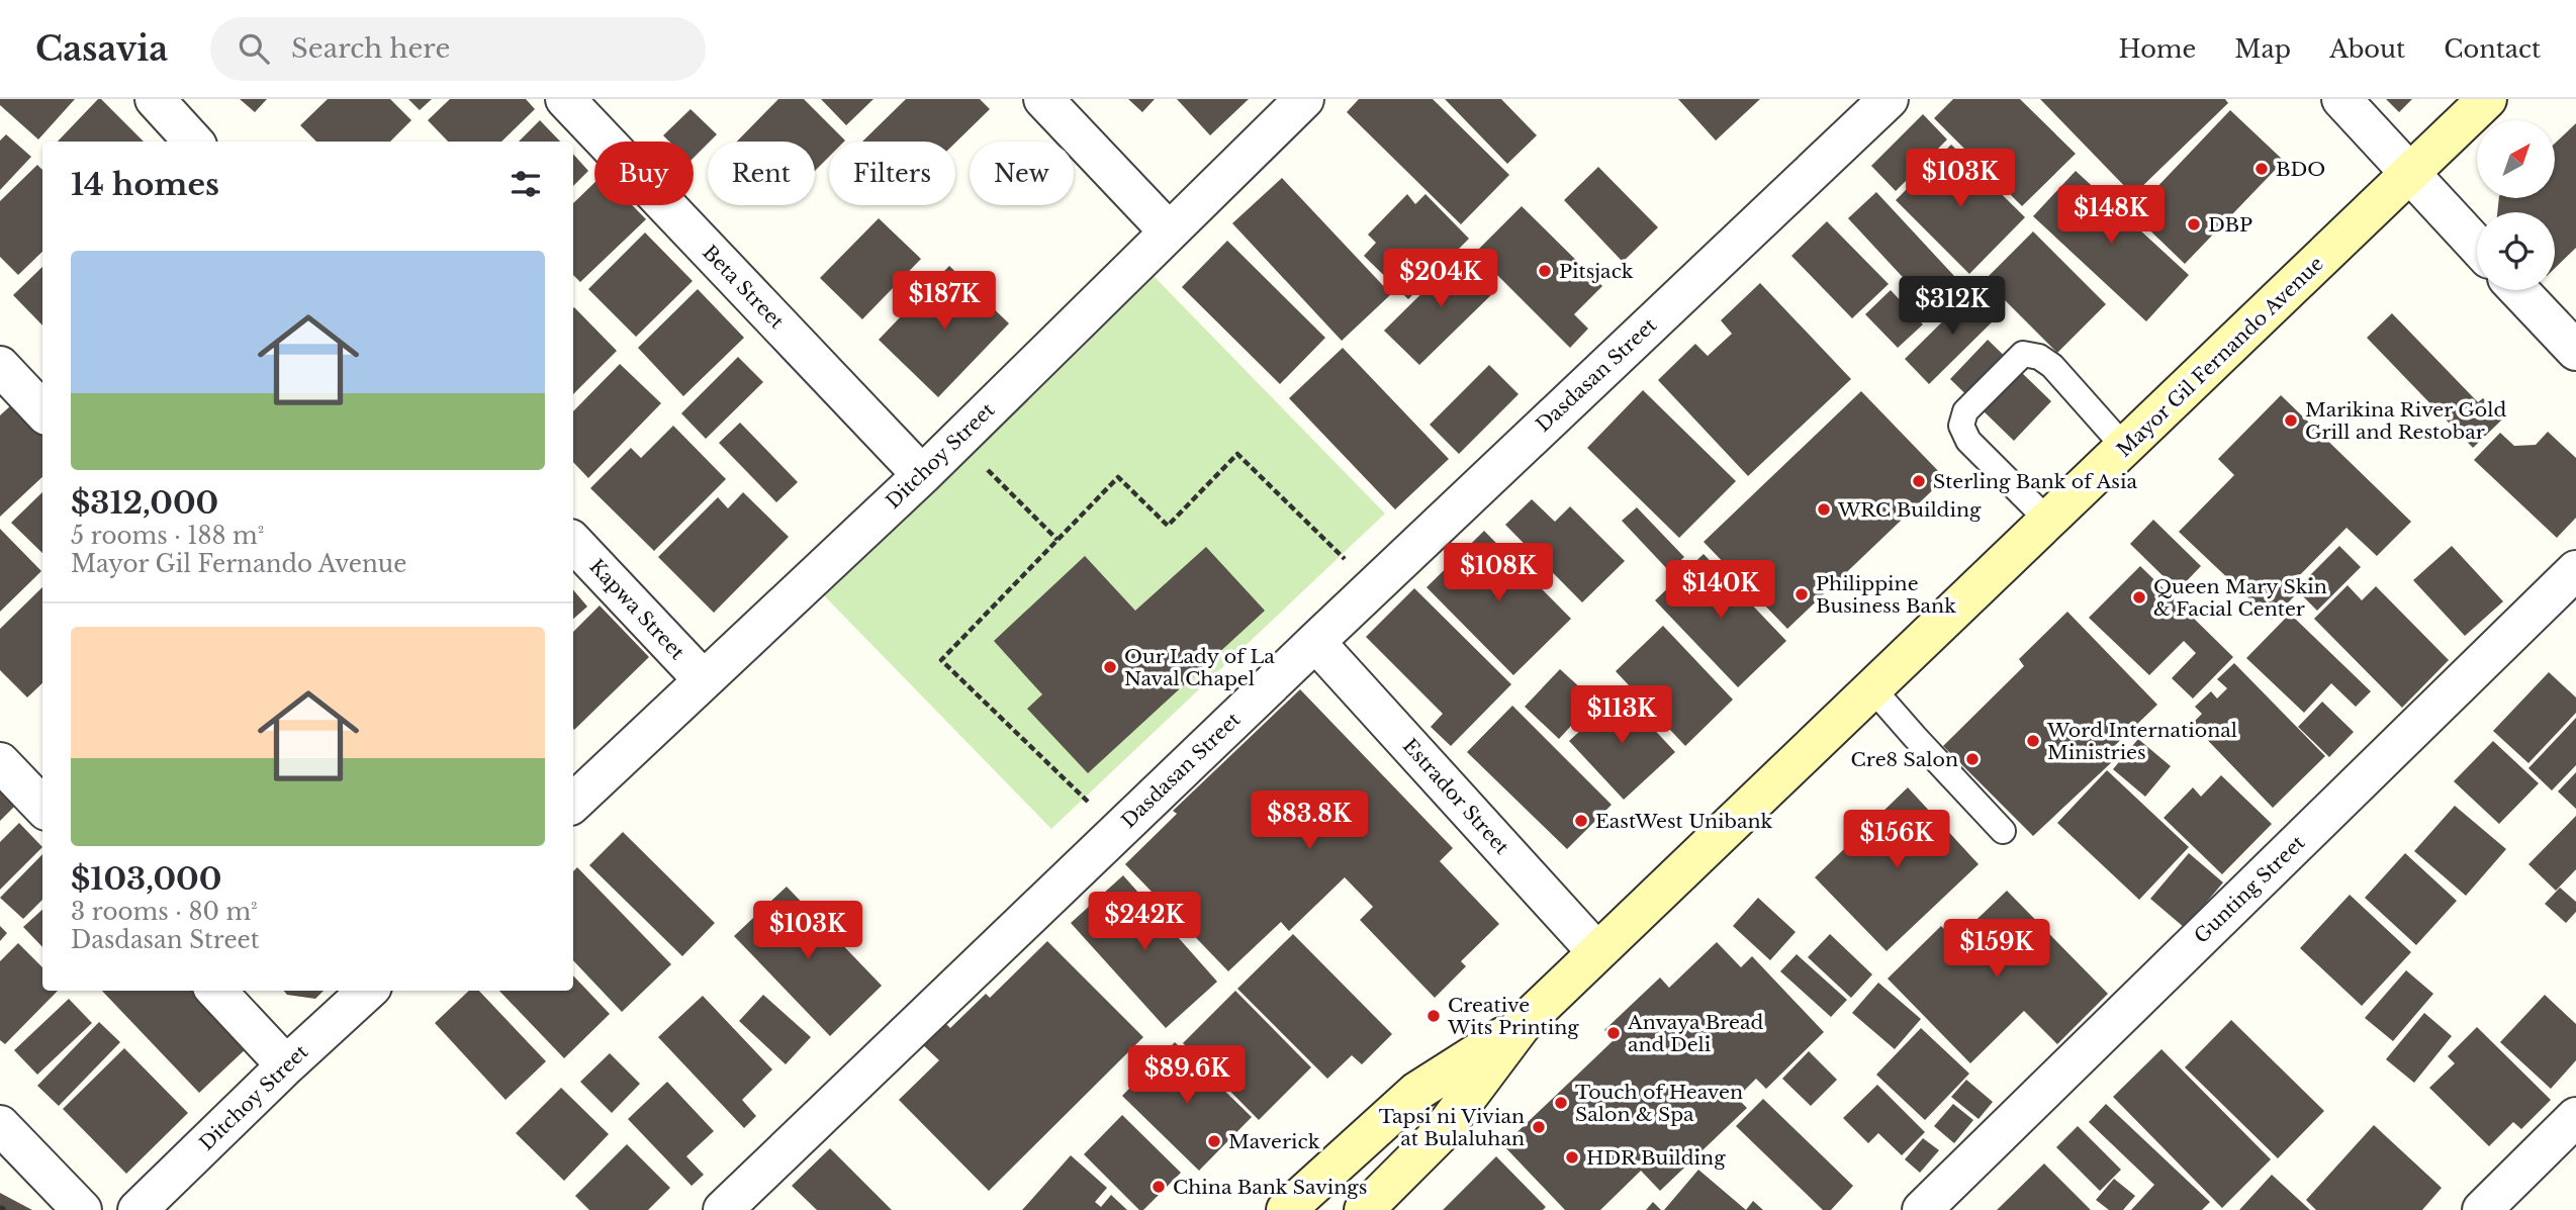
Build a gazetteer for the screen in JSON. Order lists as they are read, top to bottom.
{
  "streets": {
    "main road": ["Mayor Gil Fernando Avenue"],
    "street": [
      "Beta Street",
      "Dasdasan Street",
      "Ditchoy Street",
      "Kapwa Street",
      "Estrador Street",
      "Gunting Street"
    ]
  },
  "crossings": [
    ["Beta Street", "Ditchoy Street"],
    ["Mayor Gil Fernando Avenue", "Estrador Street"],
    ["Dasdasan Street", "Estrador Street"],
    ["Ditchoy Street", "Kapwa Street"]
  ],
  "places": [
    "BDO",
    "DBP",
    "Pitsjack",
    "Marikina River Gold Grill and Restobar",
    "Sterling Bank of Asia",
    "WRC Building",
    "Philippine Business Bank",
    "Queen Mary Skin & Facial Center",
    "Our Lady of La Naval Chapel",
    "Word International Ministries",
    "Cre8 Salon",
    "EastWest Unibank",
    "Creative Wits Printing",
    "Anvaya Bread and Deli",
    "Touch of Heaven Salon & Spa",
    "Tapsi ni Vivian at Bulaluhan",
    "Maverick",
    "HDR Building",
    "China Bank Savings"
  ],
  "north": "top right",
  "page": {
    "header": "Casavia",
    "search": "Search here",
    "nav": [
      "Home",
      "Map",
      "About",
      "Contact"
    ],
    "chip": [
      "Buy",
      "Rent",
      "Filters",
      "New"
    ],
    "heading": "14 homes",
    "price": [
      "$103K",
      "$148K",
      "$204K",
      "$187K",
      "$312K",
      "$108K",
      "$140K",
      "$113K",
      "$83.8K",
      "$156K",
      "$242K",
      "$103K",
      "$159K",
      "$89.6K"
    ],
    "list": [
      {
        "name": "$312,000",
        "note": "5 rooms · 188 m² · Mayor Gil Fernando Avenue"
      },
      {
        "name": "$103,000",
        "note": "3 rooms · 80 m² · Dasdasan Street"
      }
    ]
  }
}
